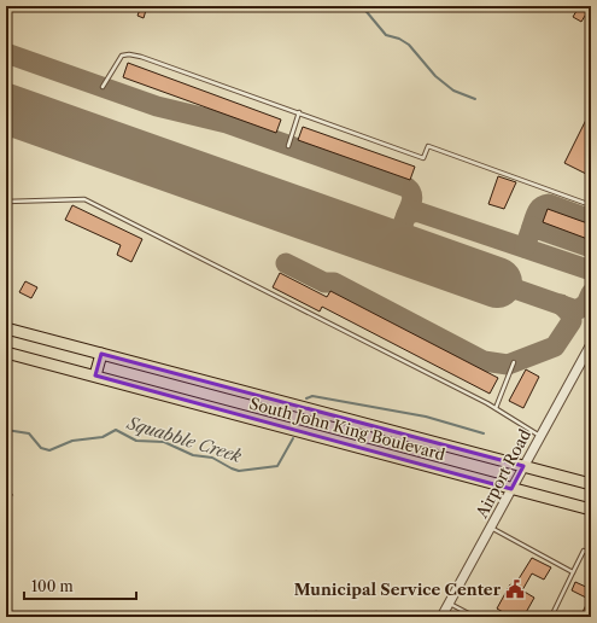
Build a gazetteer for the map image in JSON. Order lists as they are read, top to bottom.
{
  "streets": {
    "main road": ["South John King Boulevard"],
    "street": ["Airport Road"]
  },
  "crossings": [
    ["South John King Boulevard", "Airport Road"]
  ],
  "water": ["Squabble Creek"],
  "places": {
    "public building": ["Municipal Service Center"]
  },
  "scale_bar": "100 m"
}
